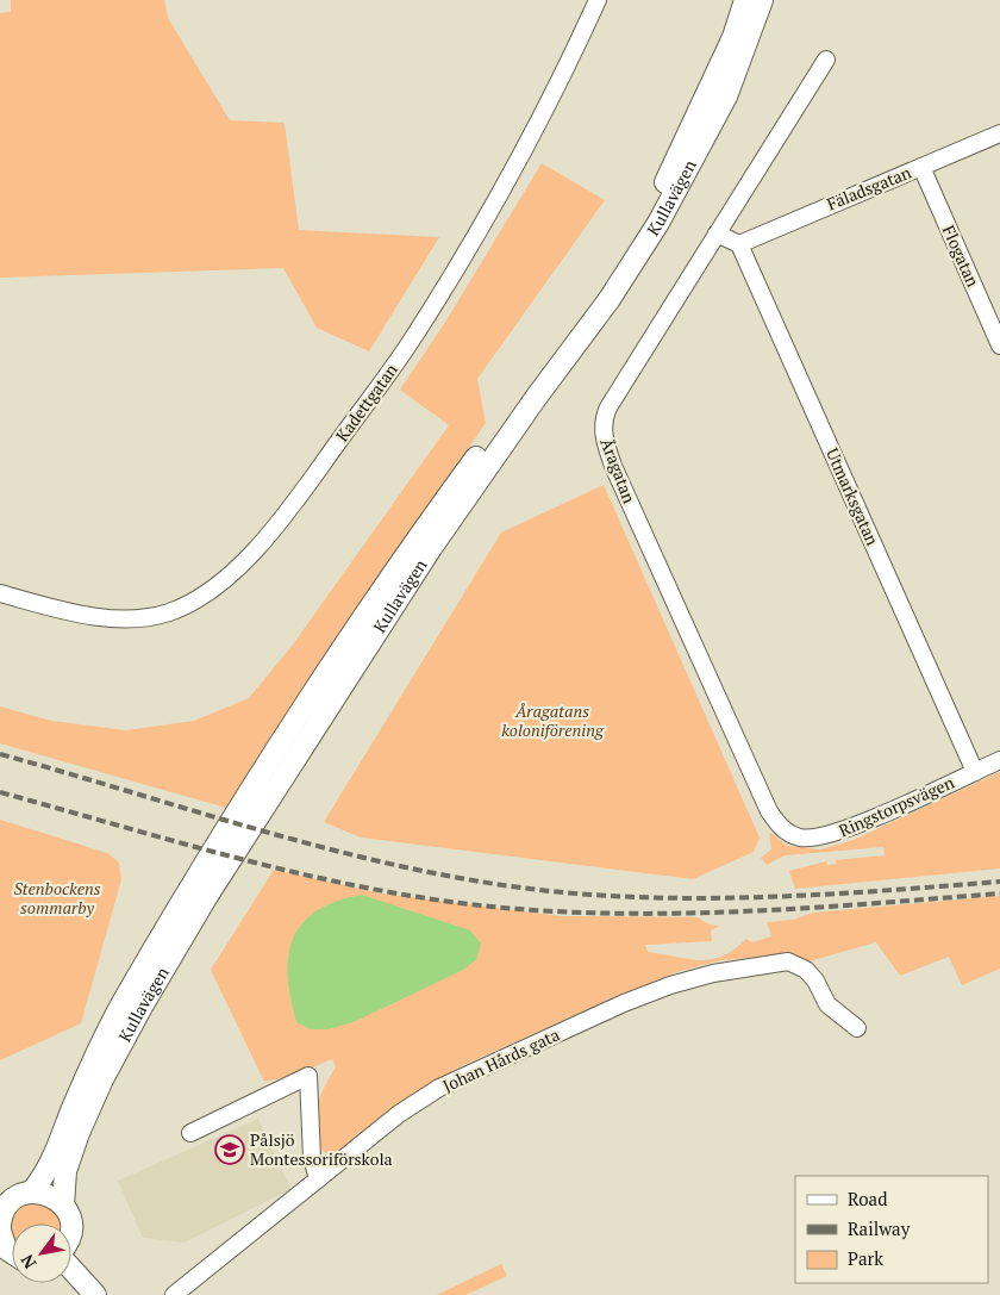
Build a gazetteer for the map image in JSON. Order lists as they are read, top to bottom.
{
  "streets": {
    "street": [
      "Fäladsgatan",
      "Kullavägen",
      "Flogatan",
      "Kadettgatan",
      "Åragatan",
      "Utmarksgatan",
      "Ringstorpsvägen",
      "Johan Hårds gata"
    ]
  },
  "crossings": [
    ["Fäladsgatan", "Flogatan"],
    ["Fäladsgatan", "Utmarksgatan"],
    ["Åragatan", "Ringstorpsvägen"],
    ["Utmarksgatan", "Ringstorpsvägen"]
  ],
  "parks": ["Åragatans koloniförening", "Stenbockens sommarby"],
  "places": {
    "school or university": ["Pålsjö Montessoriförskola"]
  },
  "legend": ["Road", "Railway", "Park"],
  "north": "bottom left"
}
